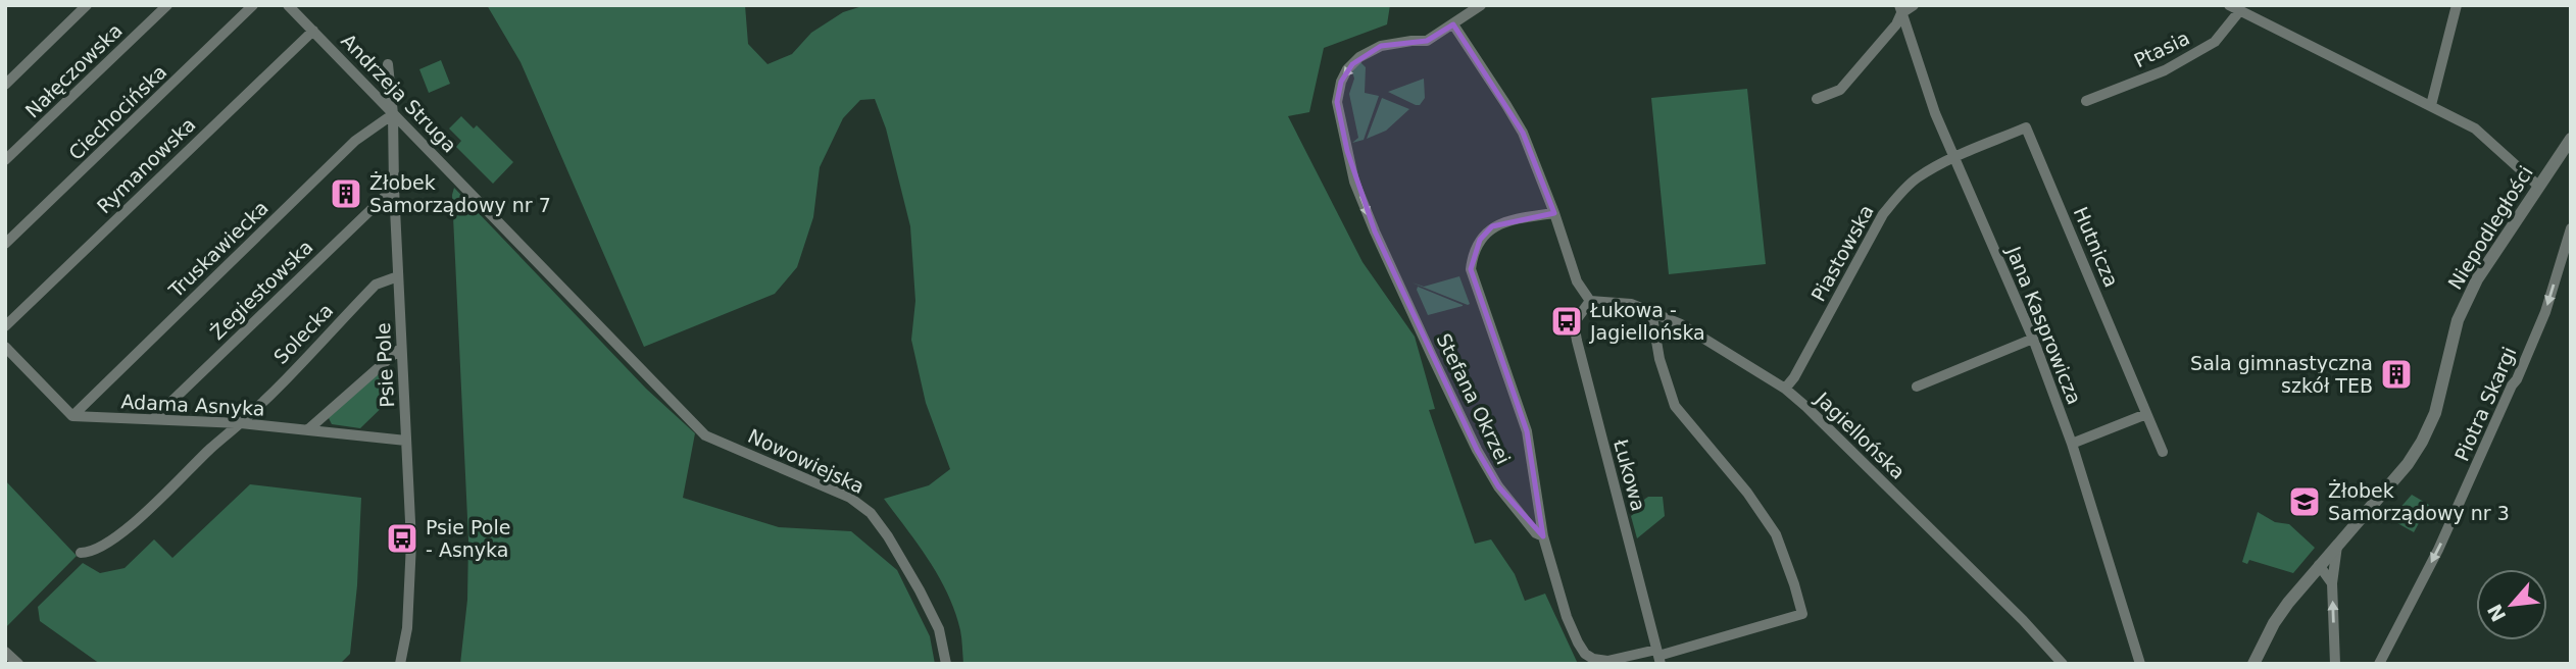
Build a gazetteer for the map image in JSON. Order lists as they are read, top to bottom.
{
  "streets": {
    "street": [
      "Ptasia",
      "Nałęczowska",
      "Andrzeja Struga",
      "Ciechocińska",
      "Rymanowska",
      "Niepodległości",
      "Hutnicza",
      "Truskawiecka",
      "Piastowska",
      "Żegiestowska",
      "Jana Kasprowicza",
      "Solecka",
      "Psie Pole",
      "Stefana Okrzei",
      "Piotra Skargi",
      "Adama Asnyka",
      "Jagiellońska",
      "Nowowiejska",
      "Łukowa"
    ]
  },
  "crossings": [
    ["Andrzeja Struga", "Rymanowska"],
    ["Andrzeja Struga", "Truskawiecka"],
    ["Andrzeja Struga", "Psie Pole"],
    ["Andrzeja Struga", "Nowowiejska"],
    ["Hutnicza", "Piastowska"],
    ["Hutnicza", "Jana Kasprowicza"],
    ["Truskawiecka", "Psie Pole"],
    ["Truskawiecka", "Adama Asnyka"],
    ["Piastowska", "Jana Kasprowicza"],
    ["Piastowska", "Jagiellońska"],
    ["Żegiestowska", "Psie Pole"],
    ["Żegiestowska", "Adama Asnyka"],
    ["Solecka", "Psie Pole"],
    ["Solecka", "Adama Asnyka"],
    ["Psie Pole", "Adama Asnyka"],
    ["Jagiellońska", "Łukowa"]
  ],
  "one_way": ["Stefana Okrzei", "Piotra Skargi"],
  "places": {
    "building": ["Żłobek Samorządowy nr 7", "Sala gimnastyczna szkół TEB"],
    "bus stop": ["Łukowa - Jagiellońska", "Psie Pole - Asnyka"],
    "school or university": ["Żłobek Samorządowy nr 3"]
  },
  "north": "bottom left"
}
